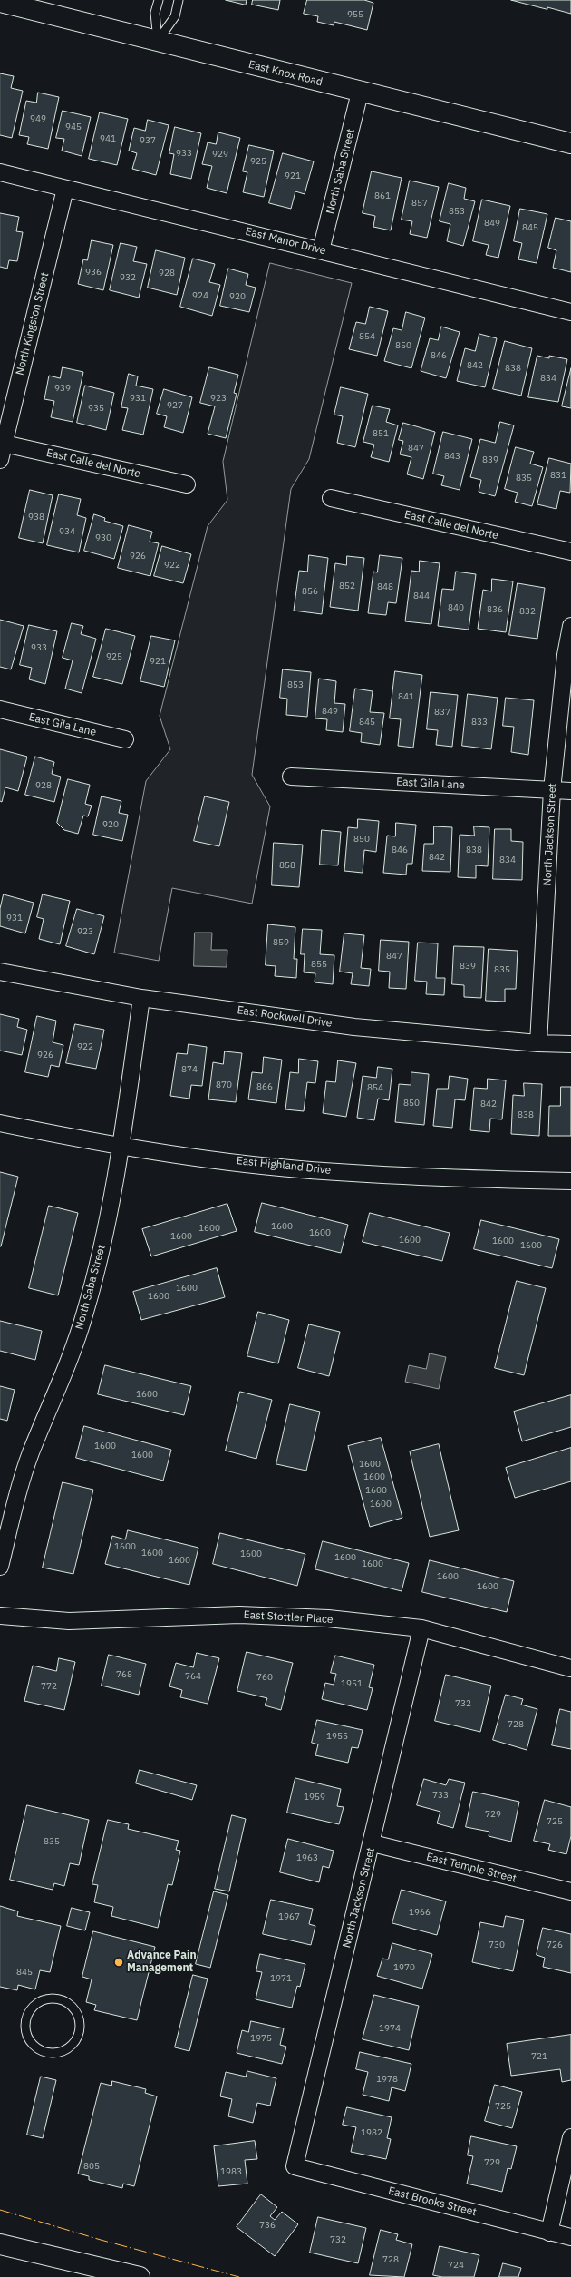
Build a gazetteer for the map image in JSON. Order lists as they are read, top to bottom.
{
  "streets": {
    "street": [
      "East Knox Road",
      "North Saba Street",
      "East Manor Drive",
      "North Kingston Street",
      "East Calle del Norte",
      "East Gila Lane",
      "North Jackson Street",
      "East Rockwell Drive",
      "East Highland Drive",
      "East Stottler Place",
      "East Temple Street",
      "East Brooks Street"
    ]
  },
  "crossings": [
    ["East Knox Road", "North Saba Street"],
    ["North Saba Street", "East Manor Drive"],
    ["North Saba Street", "East Rockwell Drive"],
    ["North Saba Street", "East Highland Drive"],
    ["East Manor Drive", "North Kingston Street"],
    ["North Kingston Street", "East Calle del Norte"],
    ["East Gila Lane", "North Jackson Street"],
    ["North Jackson Street", "East Rockwell Drive"],
    ["North Jackson Street", "East Stottler Place"],
    ["North Jackson Street", "East Temple Street"],
    ["North Jackson Street", "East Brooks Street"]
  ],
  "places": ["Advance Pain Management"],
  "house_numbers": [
    "955",
    "949",
    "945",
    "941",
    "937",
    "933",
    "929",
    "925",
    "921",
    "861",
    "857",
    "853",
    "849",
    "845",
    "936",
    "928",
    "932",
    "924",
    "920",
    "854",
    "850",
    "846",
    "842",
    "838",
    "834",
    "939",
    "931",
    "923",
    "927",
    "935",
    "851",
    "847",
    "843",
    "839",
    "831",
    "835",
    "938",
    "934",
    "930",
    "926",
    "922",
    "852",
    "848",
    "856",
    "844",
    "840",
    "836",
    "832",
    "933",
    "925",
    "921",
    "853",
    "841",
    "849",
    "837",
    "845",
    "833",
    "928",
    "920",
    "850",
    "846",
    "838",
    "842",
    "834",
    "858",
    "931",
    "923",
    "859",
    "847",
    "855",
    "839",
    "835",
    "922",
    "926",
    "874",
    "870",
    "866",
    "854",
    "850",
    "842",
    "838",
    "1600",
    "1600",
    "1600",
    "1600",
    "1600",
    "1600",
    "1600",
    "1600",
    "1600",
    "1600",
    "1600",
    "1600",
    "1600",
    "1600",
    "1600",
    "1600",
    "1600",
    "1600",
    "1600",
    "1600",
    "1600",
    "1600",
    "1600",
    "1600",
    "768",
    "764",
    "760",
    "1951",
    "772",
    "732",
    "728",
    "1955",
    "733",
    "1959",
    "729",
    "725",
    "835",
    "1963",
    "1966",
    "1967",
    "730",
    "726",
    "1970",
    "845",
    "1971",
    "1974",
    "1975",
    "721",
    "1978",
    "725",
    "1982",
    "729",
    "805",
    "1983",
    "736",
    "732",
    "728",
    "724"
  ]
}
